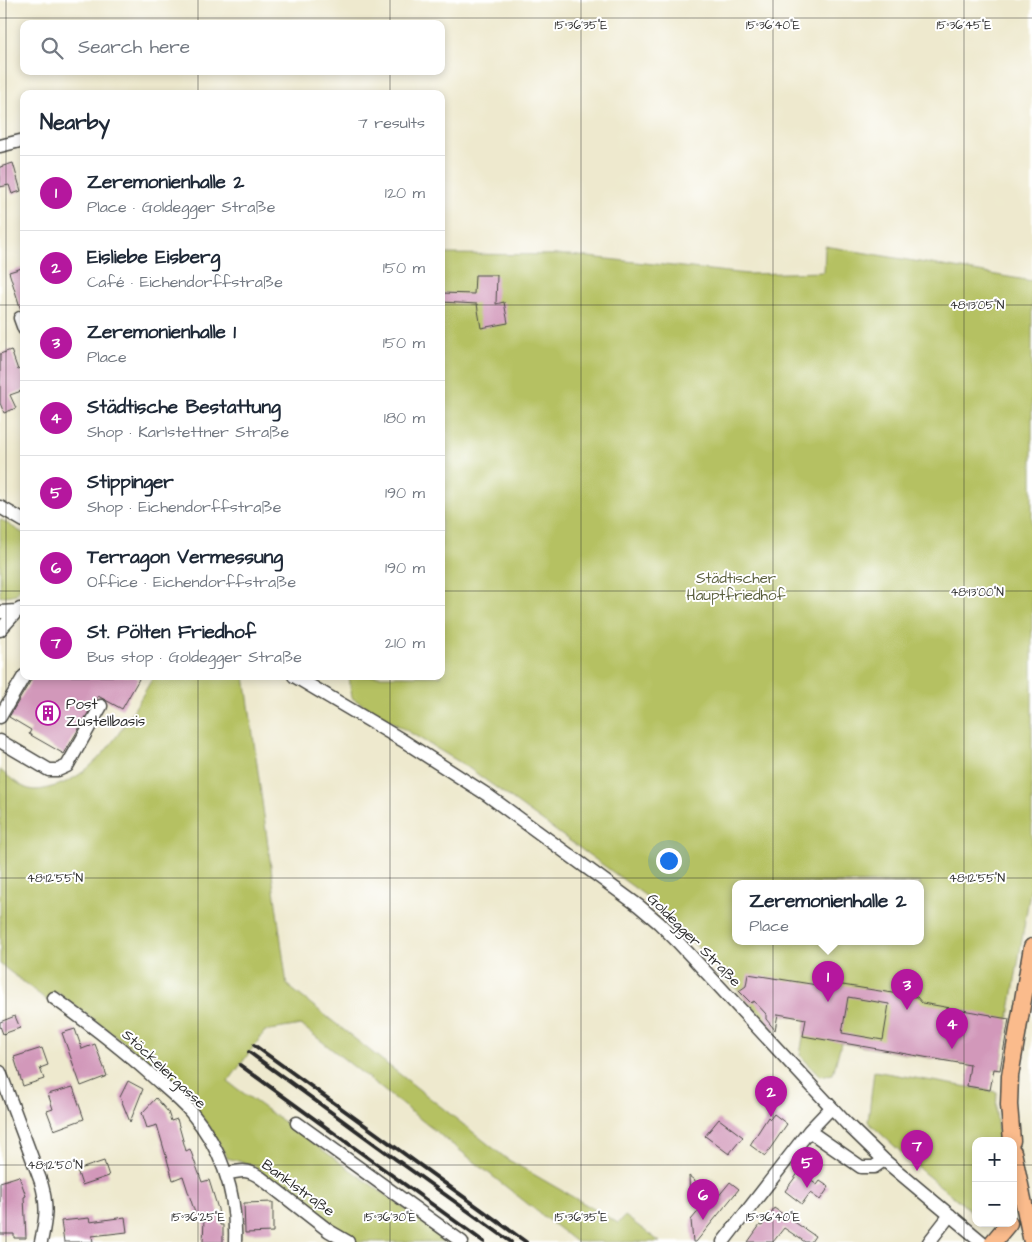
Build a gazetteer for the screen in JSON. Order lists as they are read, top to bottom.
{
  "streets": {
    "street": ["Goldegger Straße", "Stöckelergasse", "Banklstraße"]
  },
  "crossings": [
    ["Stöckelergasse", "Banklstraße"]
  ],
  "parks": ["Städtischer Hauptfriedhof"],
  "places": {
    "building": ["Post Zustellbasis"]
  },
  "page": {
    "search": "Search here",
    "heading": ["Nearby", "7 results"],
    "list": [
      {
        "mark": "1",
        "name": "Zeremonienhalle 2",
        "note": "Place · Goldegger Straße",
        "value": "120 m"
      },
      {
        "mark": "2",
        "name": "Eisliebe Eisberg",
        "note": "Café · Eichendorffstraße",
        "value": "150 m"
      },
      {
        "mark": "3",
        "name": "Zeremonienhalle 1",
        "note": "Place",
        "value": "150 m"
      },
      {
        "mark": "4",
        "name": "Städtische Bestattung",
        "note": "Shop · Karlstettner Straße",
        "value": "180 m"
      },
      {
        "mark": "5",
        "name": "Stippinger",
        "note": "Shop · Eichendorffstraße",
        "value": "190 m"
      },
      {
        "mark": "6",
        "name": "Terragon Vermessung",
        "note": "Office · Eichendorffstraße",
        "value": "190 m"
      },
      {
        "mark": "7",
        "name": "St. Pölten Friedhof",
        "note": "Bus stop · Goldegger Straße",
        "value": "210 m"
      }
    ],
    "popup": ["Zeremonienhalle 2", "Place"],
    "pins": [
      "1",
      "3",
      "4",
      "2",
      "7",
      "5",
      "6"
    ],
    "map_buttons": ["+", "−"]
  },
  "coordinates": [
    "15°36'35\"E",
    "15°36'40\"E",
    "15°36'45\"E",
    "48°13'05\"N",
    "48°13'00\"N",
    "48°12'55\"N",
    "48°12'50\"N",
    "15°36'25\"E",
    "15°36'30\"E"
  ]
}
